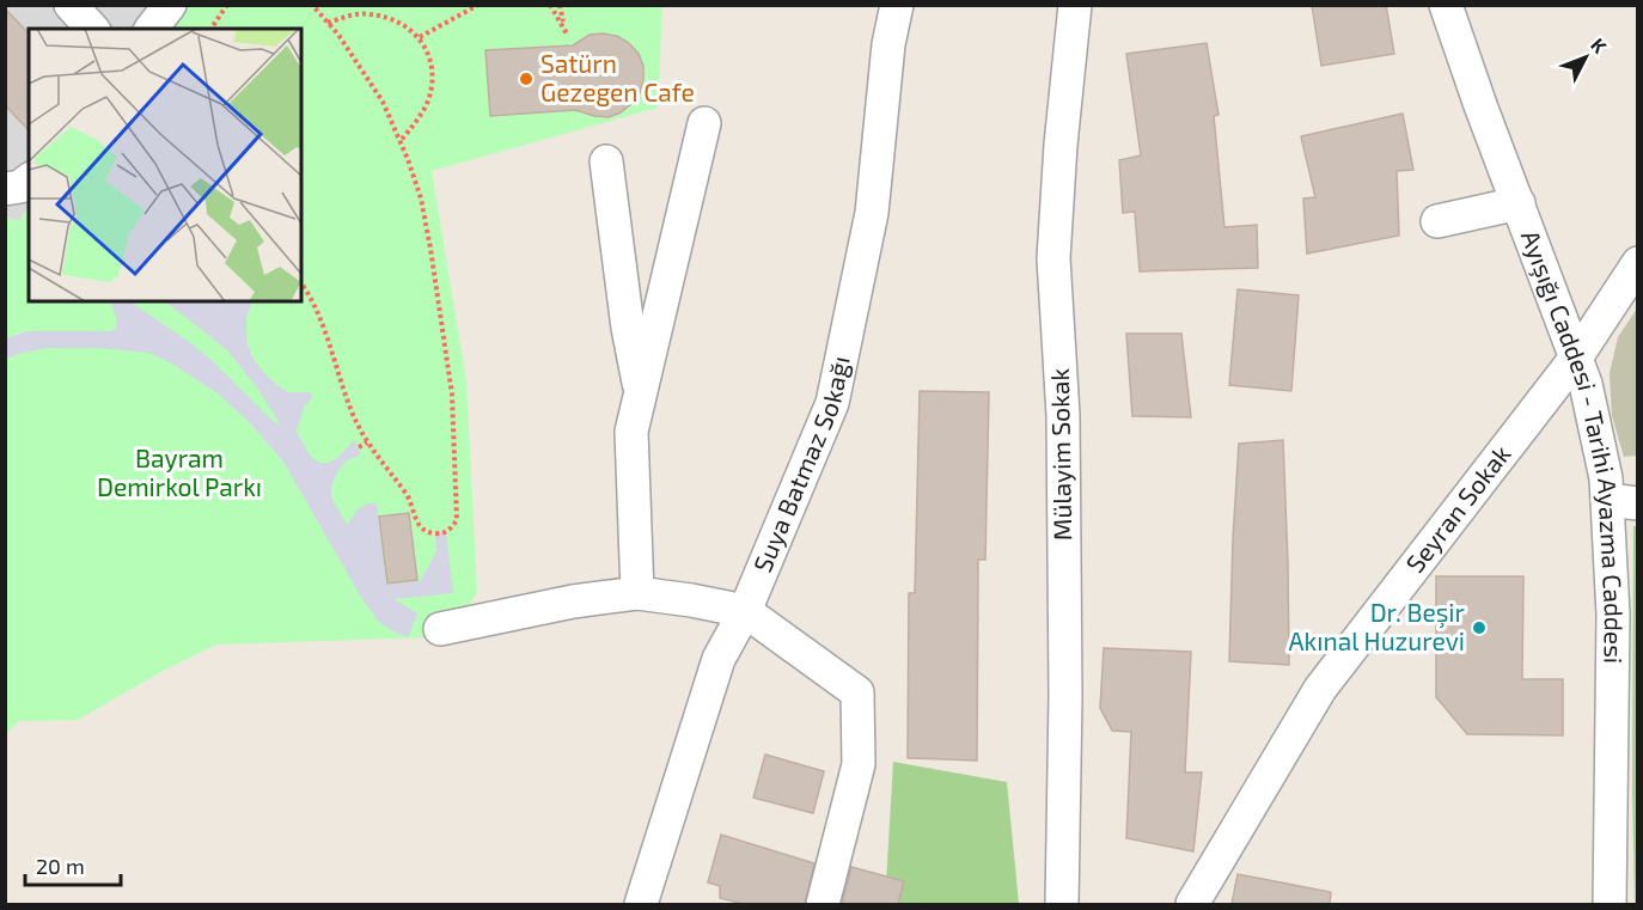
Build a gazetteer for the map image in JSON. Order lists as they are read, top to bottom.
{
  "streets": {
    "street": [
      "Ayışığı Caddesi - Tarihi Ayazma Caddesi",
      "Mülayim Sokak",
      "Suya Batmaz Sokağı",
      "Seyran Sokak"
    ]
  },
  "crossings": [
    ["Ayışığı Caddesi - Tarihi Ayazma Caddesi", "Seyran Sokak"]
  ],
  "parks": ["Bayram Demirkol Parkı"],
  "places": ["Satürn Gezegen Cafe", "Dr. Beşir Akınal Huzurevi"],
  "scale_bar": "20 m",
  "north": "top right"
}
